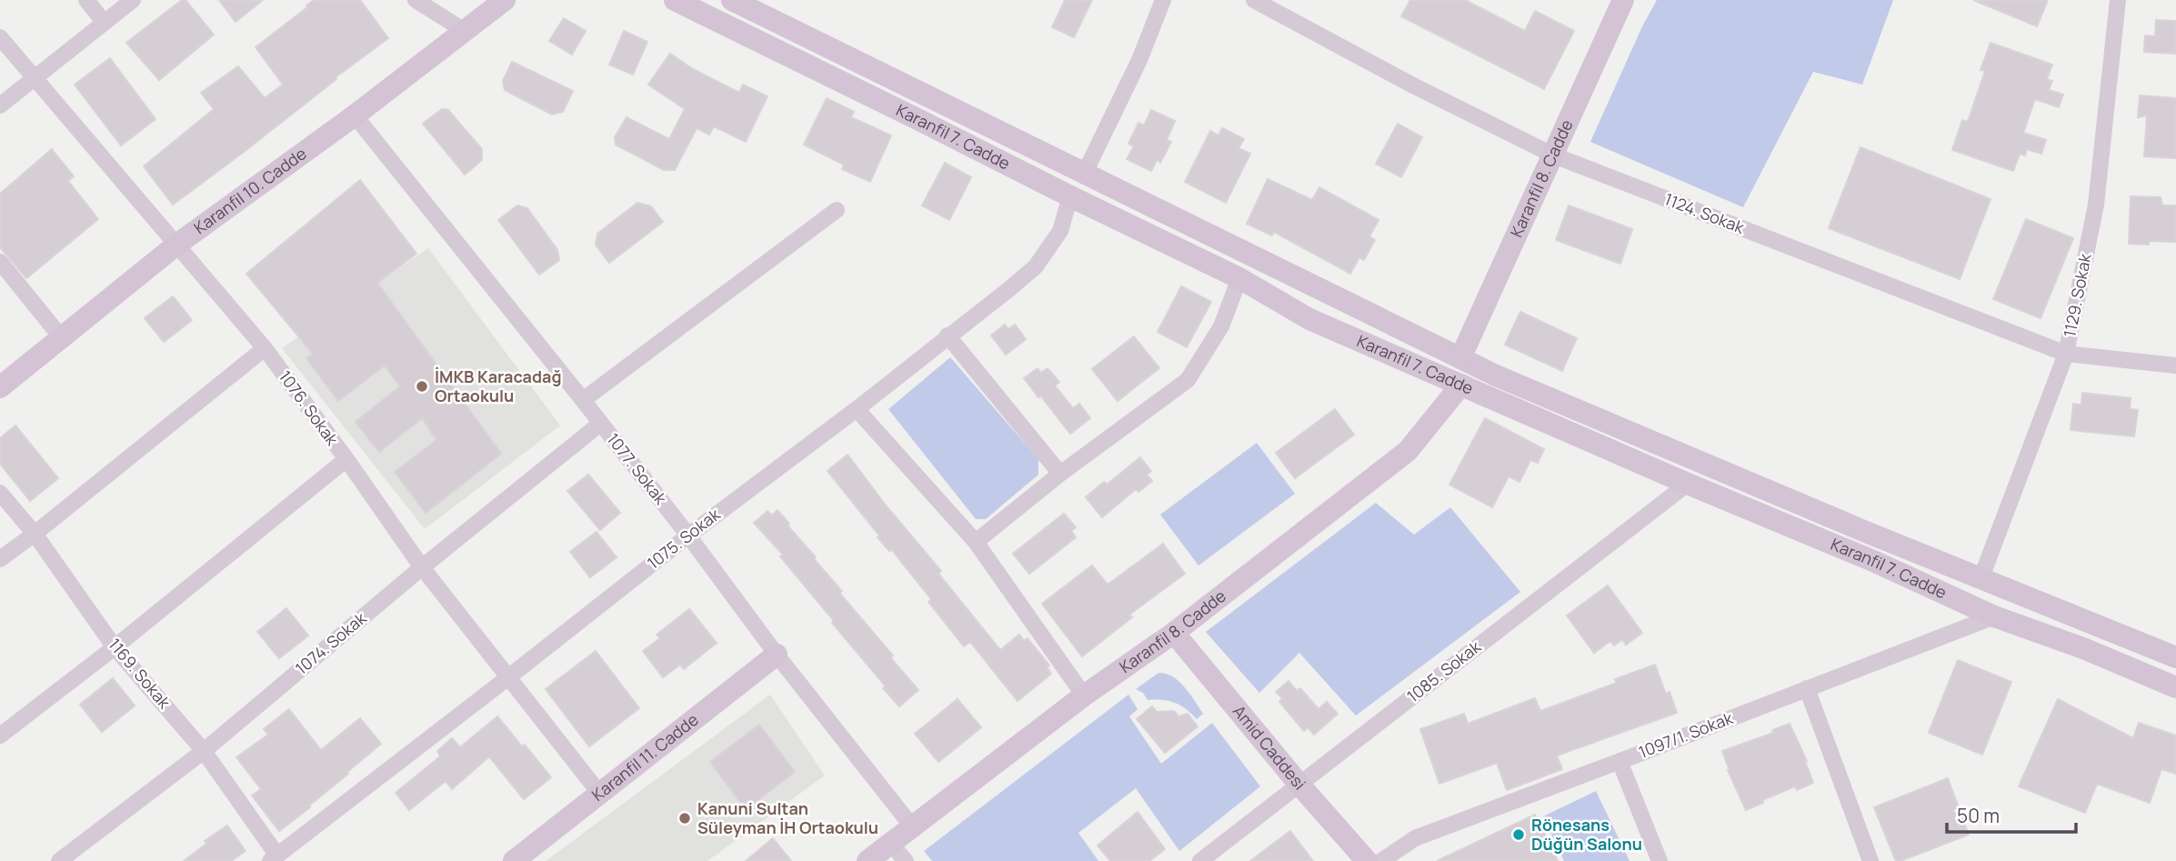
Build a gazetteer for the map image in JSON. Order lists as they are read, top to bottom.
{
  "streets": {
    "street": [
      "Karanfil 7. Cadde",
      "Karanfil 8. Cadde",
      "Karanfil 10. Cadde",
      "1124. Sokak",
      "1129. Sokak",
      "1076. Sokak",
      "1077. Sokak",
      "1075. Sokak",
      "1074. Sokak",
      "1085. Sokak",
      "1169. Sokak",
      "1097/1. Sokak",
      "Amid Caddesi",
      "Karanfil 11. Cadde"
    ]
  },
  "crossings": [
    ["Karanfil 7. Cadde", "Karanfil 8. Cadde"],
    ["Karanfil 7. Cadde", "1129. Sokak"],
    ["Karanfil 7. Cadde", "1075. Sokak"],
    ["Karanfil 7. Cadde", "1085. Sokak"],
    ["Karanfil 7. Cadde", "1097/1. Sokak"],
    ["Karanfil 8. Cadde", "1124. Sokak"],
    ["Karanfil 8. Cadde", "1077. Sokak"],
    ["Karanfil 8. Cadde", "Amid Caddesi"],
    ["Karanfil 10. Cadde", "1076. Sokak"],
    ["Karanfil 10. Cadde", "1077. Sokak"],
    ["1124. Sokak", "1129. Sokak"],
    ["1076. Sokak", "1075. Sokak"],
    ["1076. Sokak", "1074. Sokak"],
    ["1076. Sokak", "Karanfil 11. Cadde"],
    ["1077. Sokak", "1075. Sokak"],
    ["1077. Sokak", "1074. Sokak"],
    ["1077. Sokak", "Karanfil 11. Cadde"],
    ["1075. Sokak", "1169. Sokak"],
    ["1074. Sokak", "1169. Sokak"],
    ["1085. Sokak", "Amid Caddesi"]
  ],
  "places": ["İMKB Karacadağ Ortaokulu", "Kanuni Sultan Süleyman İH Ortaokulu", "Rönesans Düğün Salonu"],
  "scale_bar": "50 m"
}
